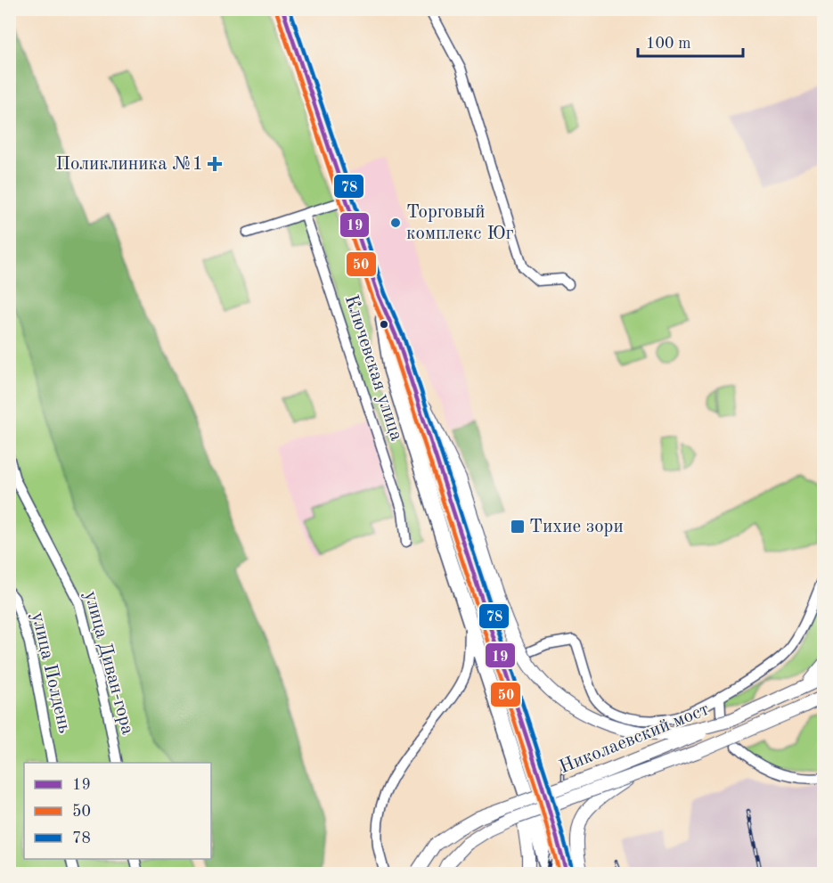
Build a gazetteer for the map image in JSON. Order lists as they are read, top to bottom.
{
  "streets": {
    "main road": ["Николаевский мост"],
    "street": ["Ключевская улица", "улица Диван-гора", "улица Полдень"]
  },
  "places": {
    "health": ["Поликлиника №1"],
    "other": ["Торговый комплекс Юг"],
    "transit": ["Тихие зори"]
  },
  "lines": ["transit line 19", "transit line 78", "transit line 50"],
  "legend": ["19", "50", "78"],
  "scale_bar": "100 m"
}
